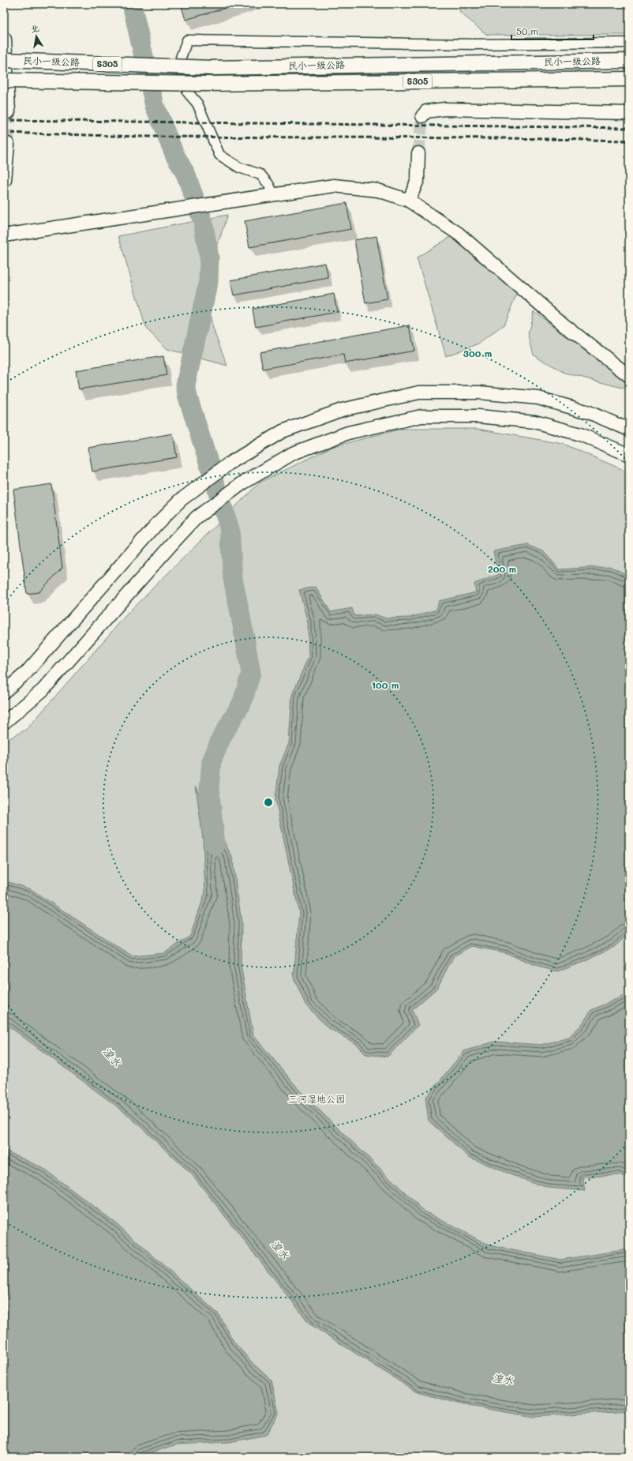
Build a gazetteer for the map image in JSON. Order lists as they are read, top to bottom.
{
  "streets": {
    "main road": ["民小一级公路", "S305"]
  },
  "water": ["湟水"],
  "parks": ["三河湿地公园"],
  "scale_bar": "50 m",
  "north": "top",
  "rings": ["300 m", "200 m", "100 m"]
}
